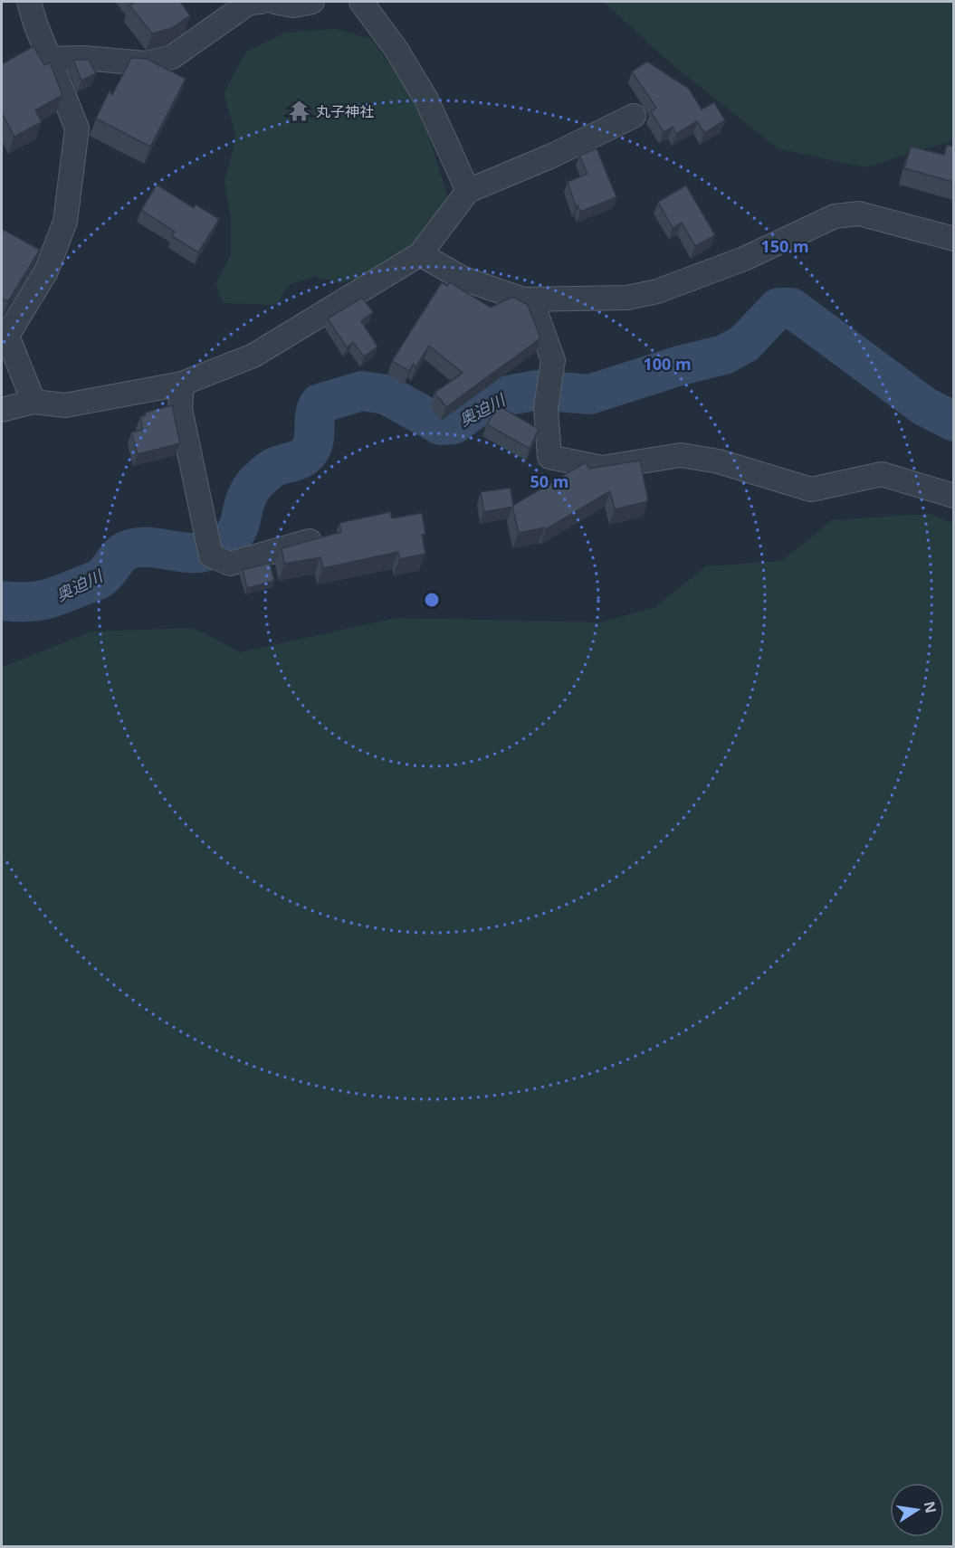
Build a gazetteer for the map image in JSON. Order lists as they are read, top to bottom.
{
  "water": ["奥迫川"],
  "places": {
    "temple": ["丸子神社"]
  },
  "north": "right",
  "rings": ["150 m", "100 m", "50 m"]
}
